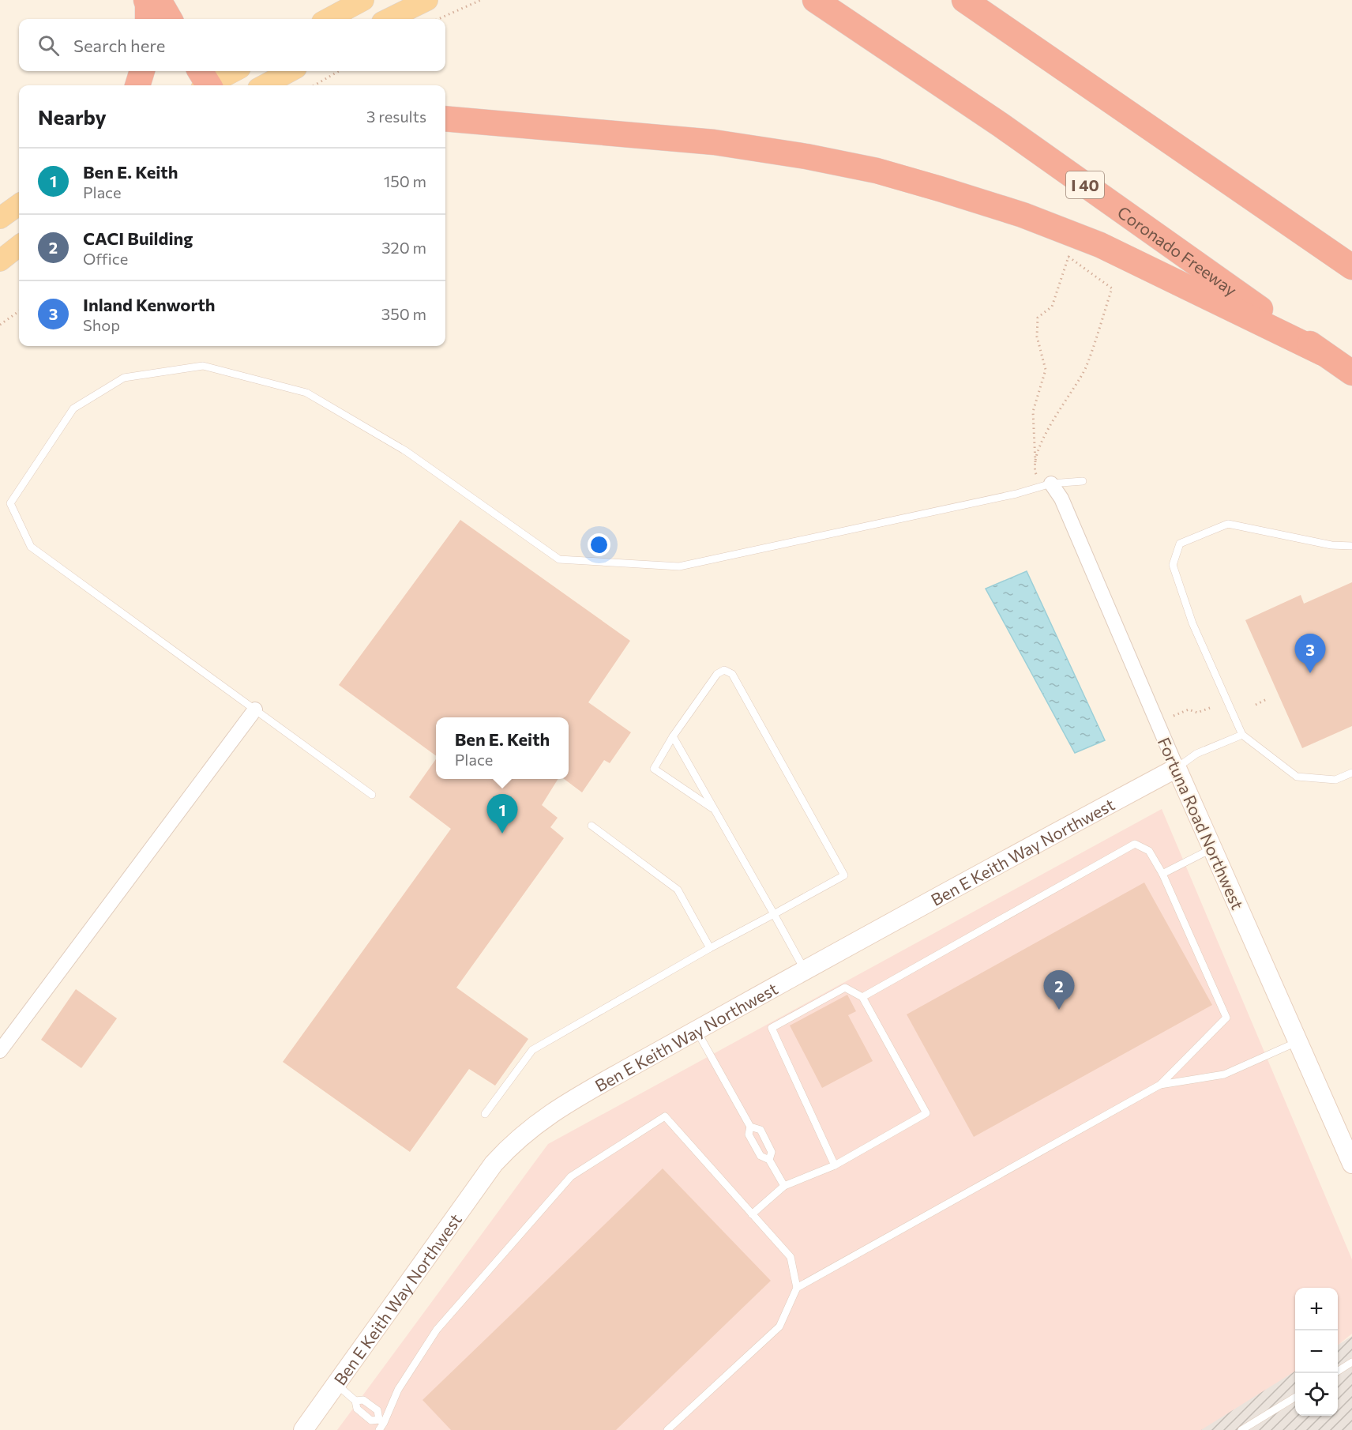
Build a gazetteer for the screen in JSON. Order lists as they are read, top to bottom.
{
  "streets": {
    "highway": ["I 40", "Coronado Freeway"],
    "street": ["Fortuna Road Northwest", "Ben E Keith Way Northwest"]
  },
  "crossings": [
    ["Fortuna Road Northwest", "Ben E Keith Way Northwest"]
  ],
  "page": {
    "search": "Search here",
    "heading": ["Nearby", "3 results"],
    "list": [
      {
        "mark": "1",
        "name": "Ben E. Keith",
        "note": "Place",
        "value": "150 m"
      },
      {
        "mark": "2",
        "name": "CACI Building",
        "note": "Office",
        "value": "320 m"
      },
      {
        "mark": "3",
        "name": "Inland Kenworth",
        "note": "Shop",
        "value": "350 m"
      }
    ],
    "pins": ["3", "1", "2"],
    "popup": ["Ben E. Keith", "Place"],
    "map_buttons": ["+", "−"]
  }
}
